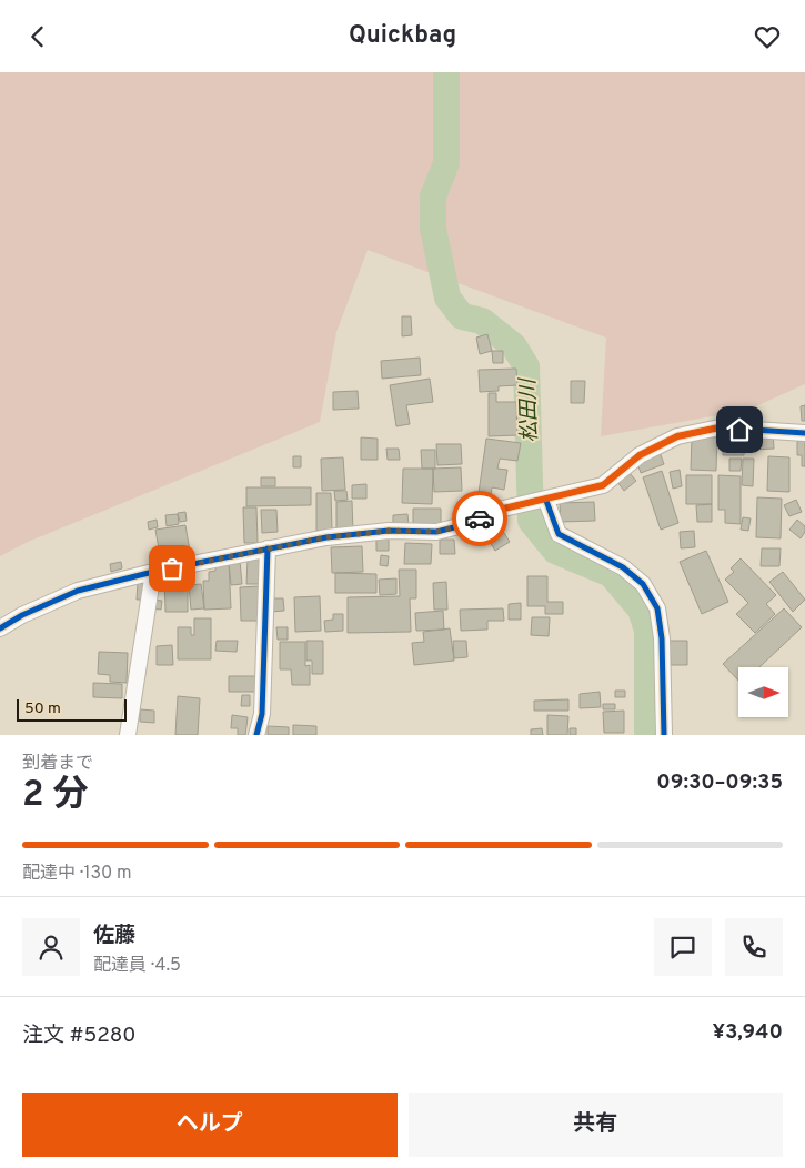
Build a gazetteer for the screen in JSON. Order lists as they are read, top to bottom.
{
  "water": ["松田川"],
  "scale_bar": "50 m",
  "north": "right",
  "page": {
    "header": "Quickbag",
    "scale": "50 m",
    "heading": ["2 分", "到着まで", "09:30–09:35"],
    "panel": [
      "佐藤",
      "配達員 · 4.5",
      "注文 #5280",
      "¥3,940"
    ],
    "bar": "配達中 · 130 m",
    "buttons": ["ヘルプ", "共有"]
  }
}
